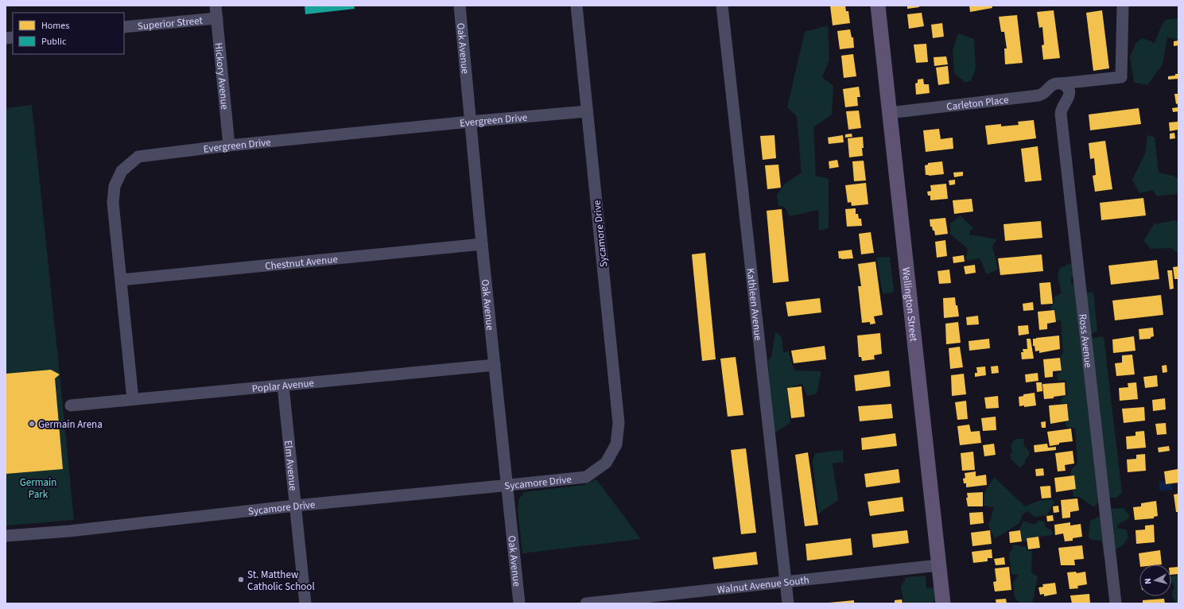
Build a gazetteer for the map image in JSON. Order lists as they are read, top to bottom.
{
  "streets": {
    "main road": ["Wellington Street"],
    "street": [
      "Superior Street",
      "Oak Avenue",
      "Hickory Avenue",
      "Carleton Place",
      "Evergreen Drive",
      "Sycamore Drive",
      "Chestnut Avenue",
      "Kathleen Avenue",
      "Ross Avenue",
      "Poplar Avenue",
      "Elm Avenue",
      "Walnut Avenue South"
    ]
  },
  "crossings": [
    ["Superior Street", "Hickory Avenue"],
    ["Oak Avenue", "Evergreen Drive"],
    ["Oak Avenue", "Sycamore Drive"],
    ["Oak Avenue", "Chestnut Avenue"],
    ["Oak Avenue", "Poplar Avenue"],
    ["Hickory Avenue", "Evergreen Drive"],
    ["Carleton Place", "Wellington Street"],
    ["Carleton Place", "Ross Avenue"],
    ["Evergreen Drive", "Sycamore Drive"],
    ["Evergreen Drive", "Chestnut Avenue"],
    ["Evergreen Drive", "Poplar Avenue"],
    ["Sycamore Drive", "Elm Avenue"],
    ["Kathleen Avenue", "Walnut Avenue South"],
    ["Wellington Street", "Walnut Avenue South"],
    ["Poplar Avenue", "Elm Avenue"]
  ],
  "parks": ["Germain Park"],
  "places": ["Germain Arena", "St. Matthew Catholic School"],
  "legend": ["Homes", "Public"],
  "north": "left"
}
